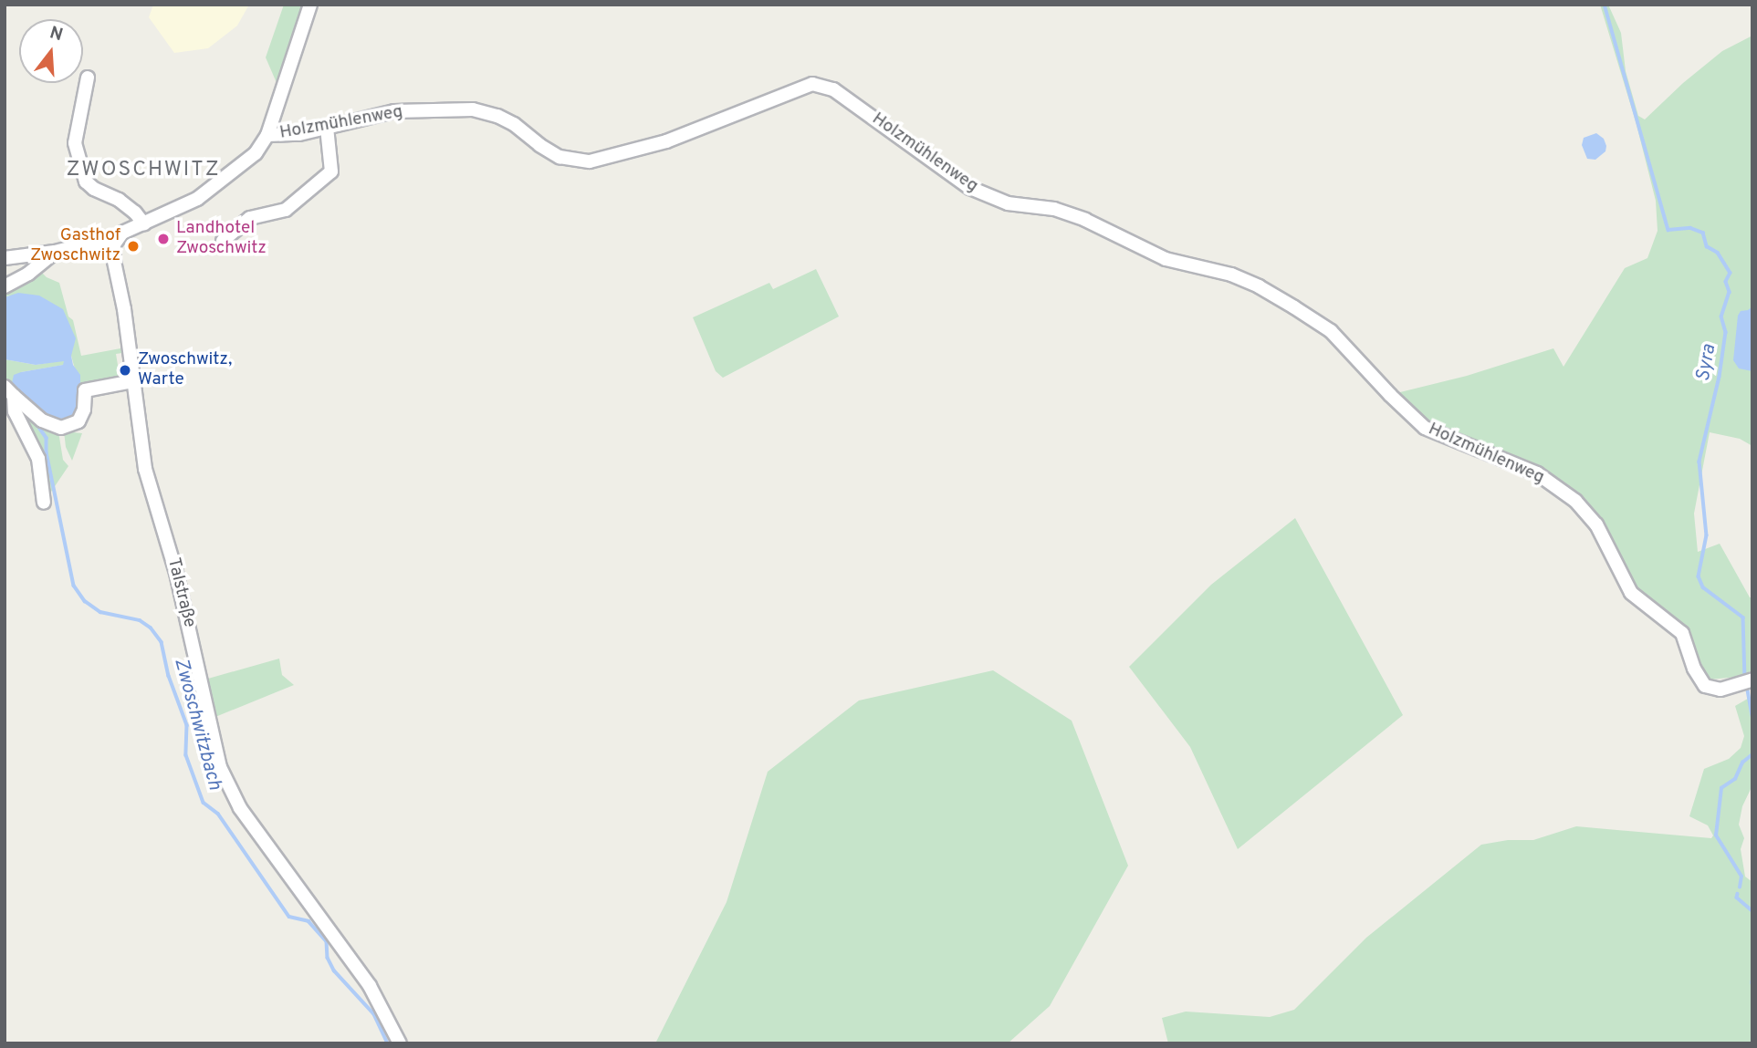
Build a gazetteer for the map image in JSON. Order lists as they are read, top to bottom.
{
  "streets": {
    "street": ["Holzmühlenweg", "Talstraße"]
  },
  "districts": ["ZWOSCHWITZ"],
  "water": ["Syra", "Zwoschwitzbach"],
  "places": ["Landhotel Zwoschwitz", "Gasthof Zwoschwitz", "Zwoschwitz, Warte"],
  "north": "top"
}
